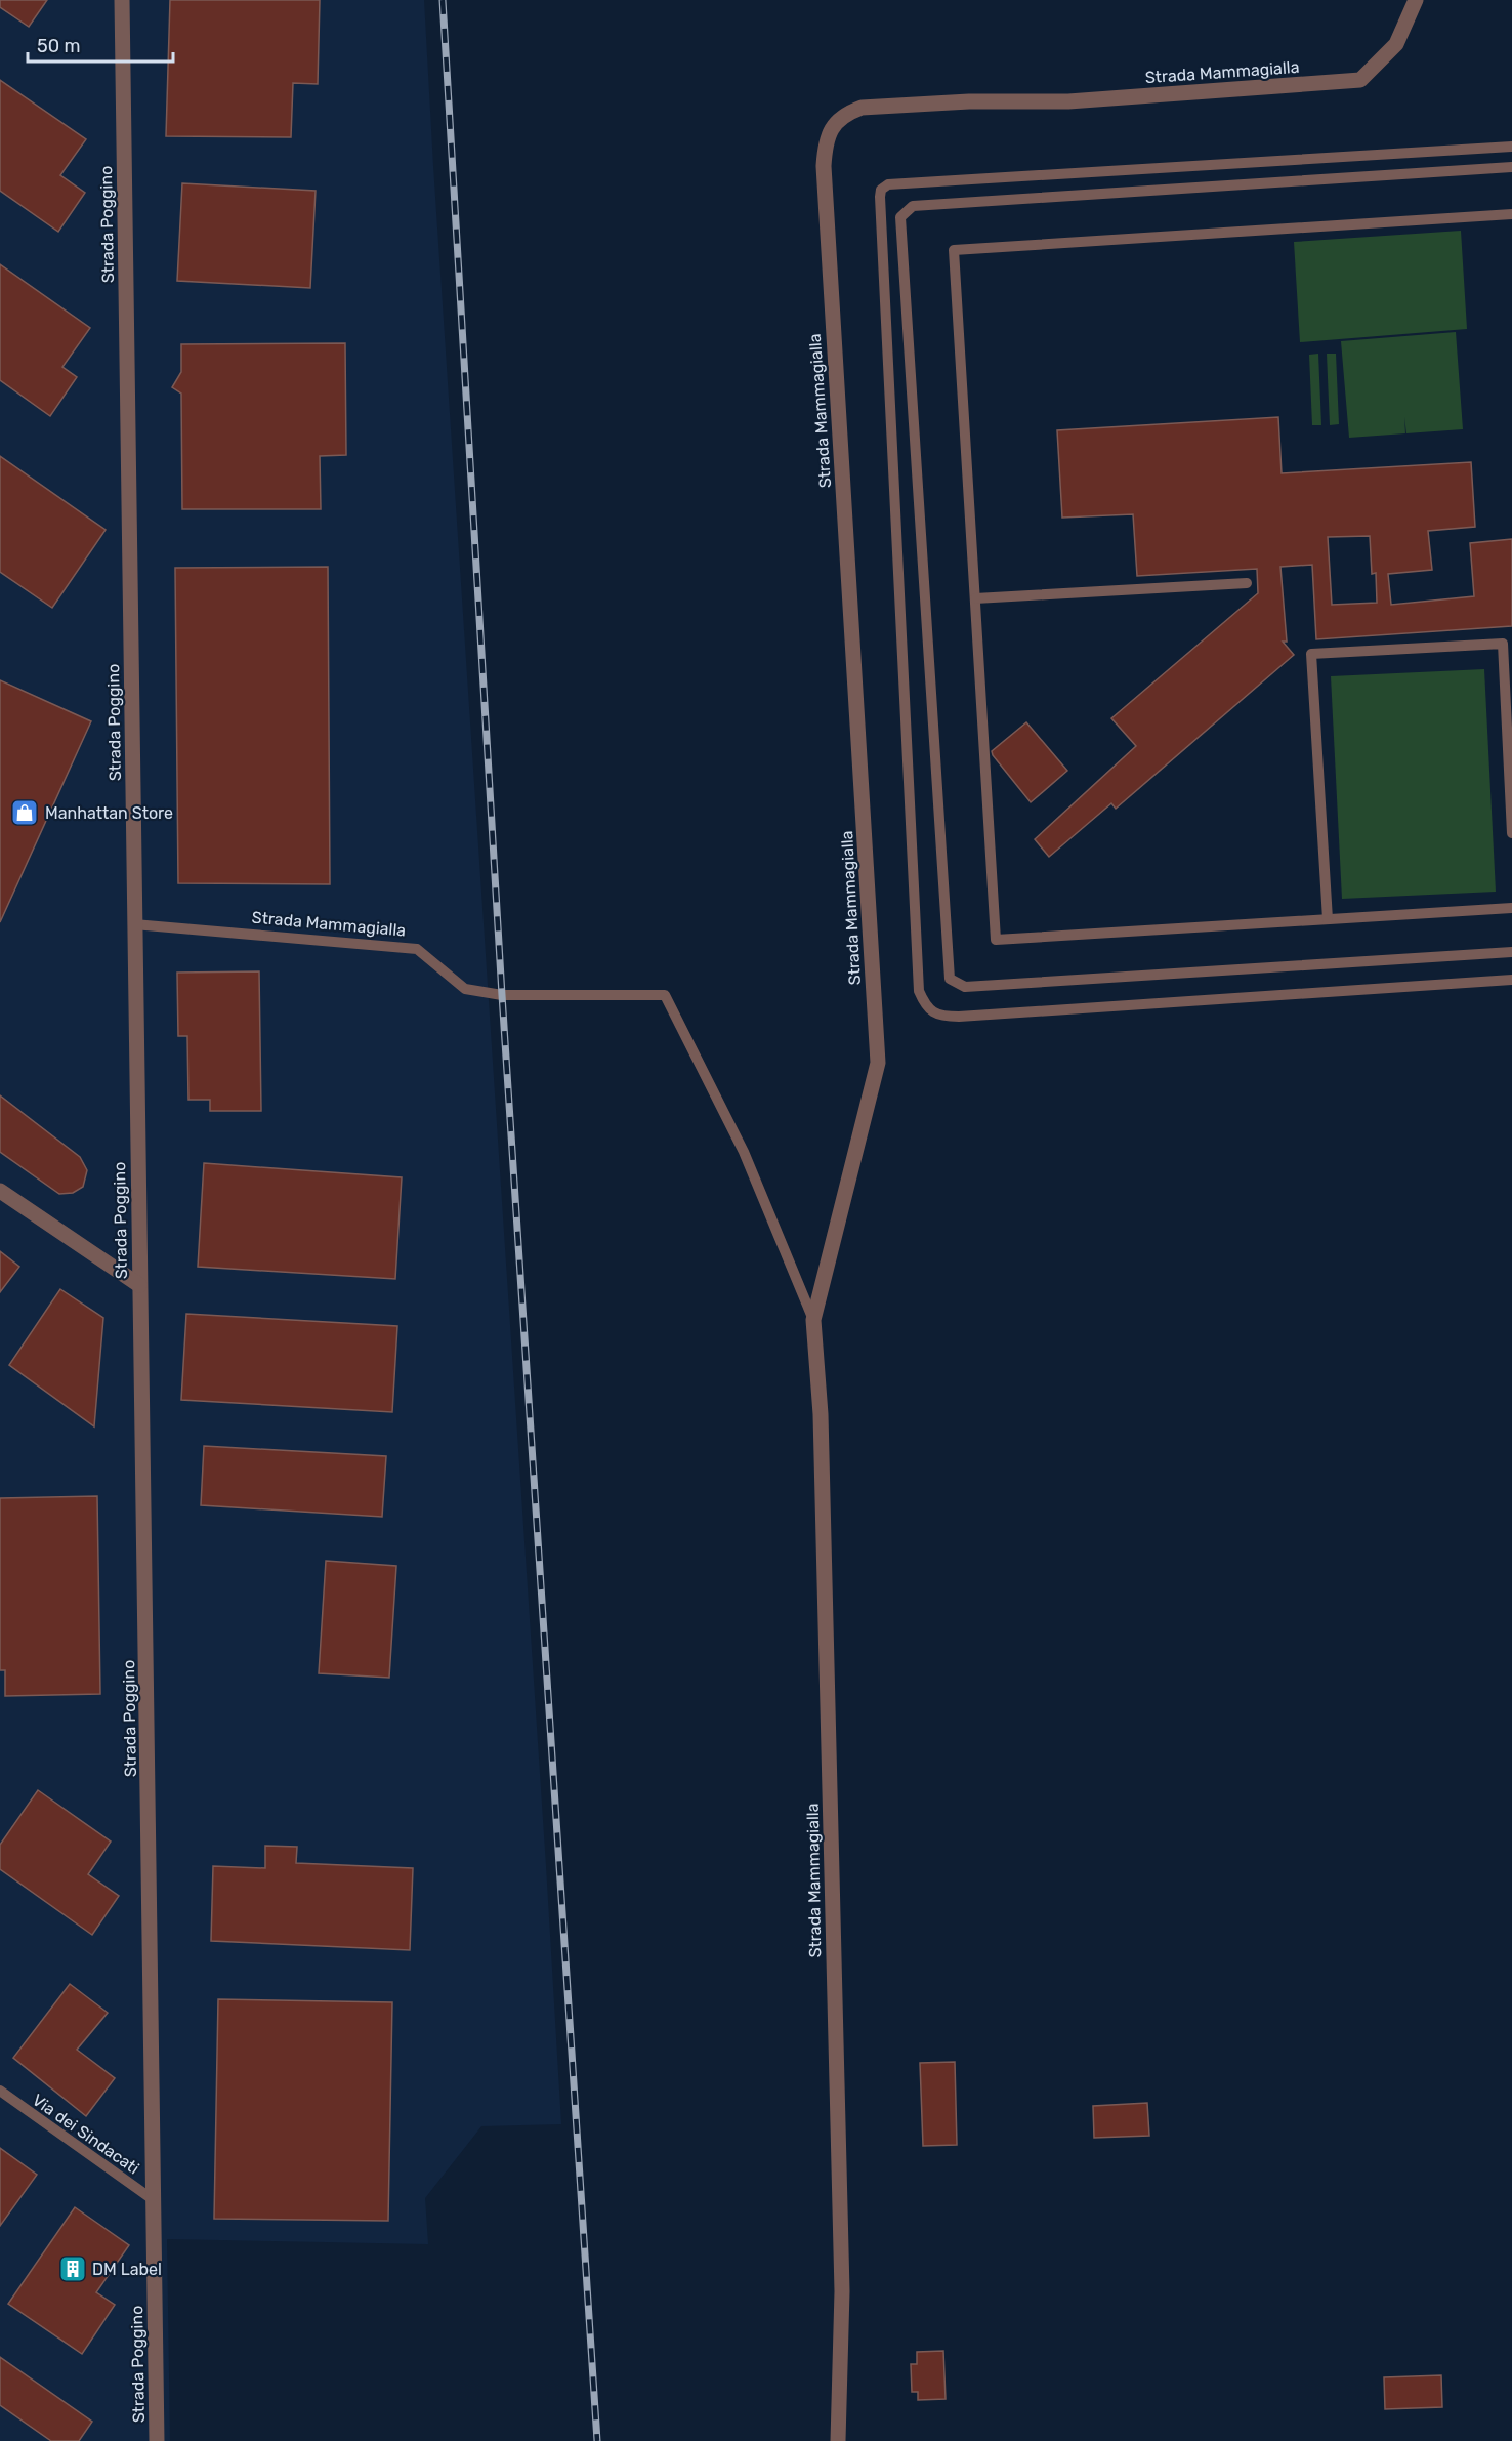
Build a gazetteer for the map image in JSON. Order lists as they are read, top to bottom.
{
  "streets": {
    "street": ["Strada Mammagialla", "Strada Poggino"],
    "lane": ["Via dei Sindacati"]
  },
  "crossings": [
    ["Strada Mammagialla", "Strada Poggino"],
    ["Strada Poggino", "Via dei Sindacati"]
  ],
  "places": {
    "shop": ["Manhattan Store"],
    "building": ["DM Label"]
  },
  "scale_bar": "50 m"
}
